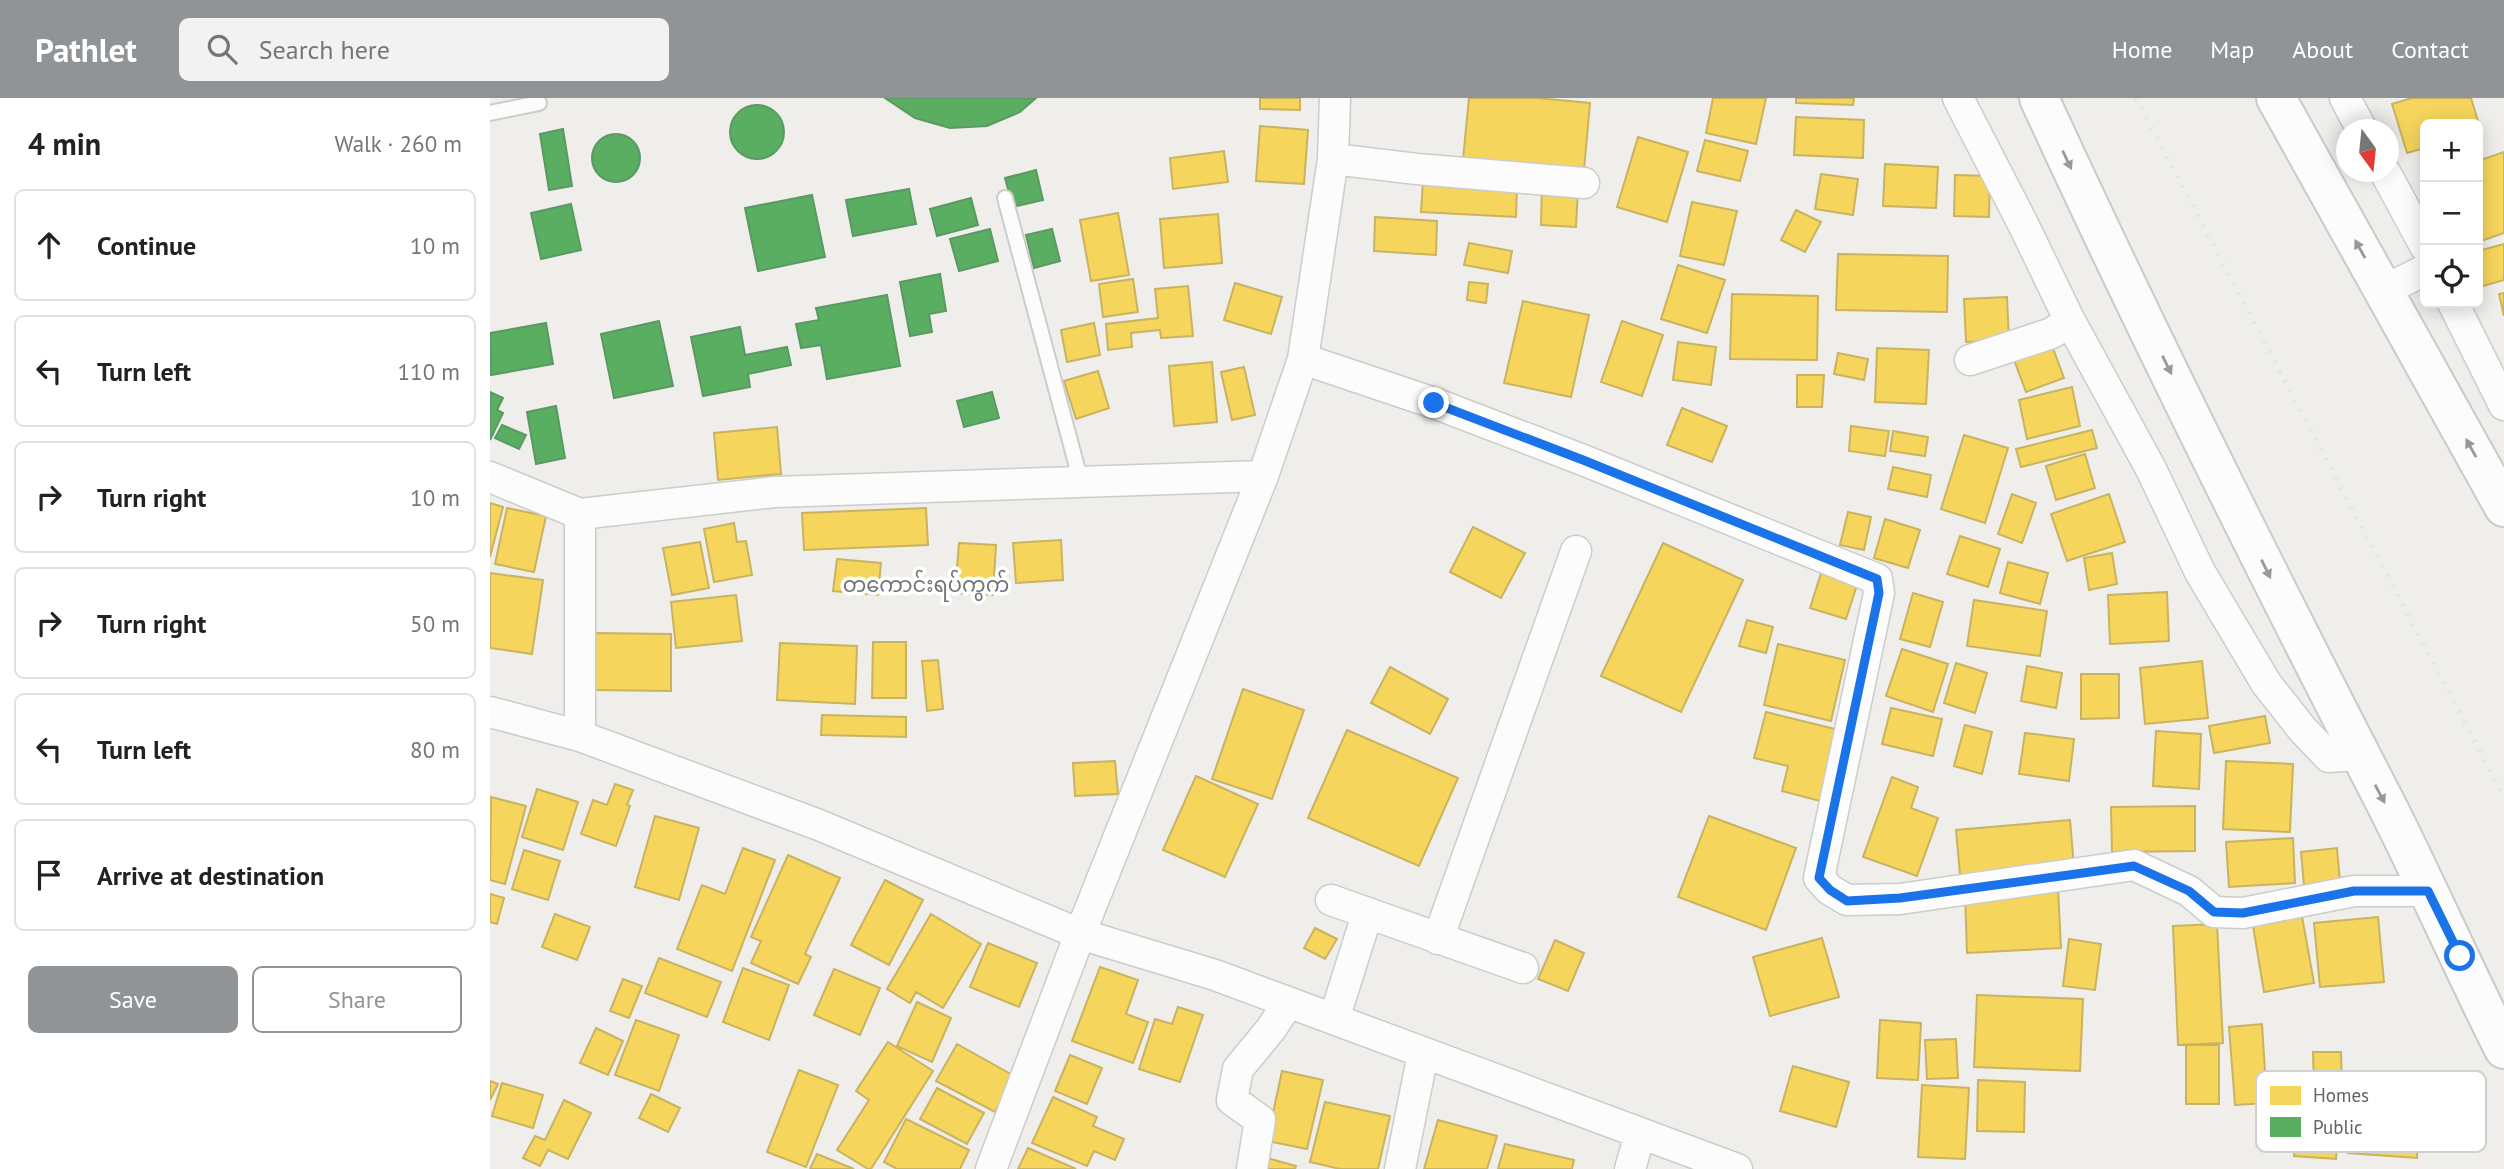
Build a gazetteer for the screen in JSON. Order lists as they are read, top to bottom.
{
  "districts": ["တကောင်းရပ်ကွက်"],
  "legend": ["Homes", "Public"],
  "north": "bottom",
  "page": {
    "header": "Pathlet",
    "search": "Search here",
    "nav": [
      "Home",
      "Map",
      "About",
      "Contact"
    ],
    "heading": ["4 min", "Walk · 260 m"],
    "map_buttons": ["+", "−"],
    "list": [
      ["Continue", "10 m"],
      ["Turn left", "110 m"],
      ["Turn right", "10 m"],
      ["Turn right", "50 m"],
      ["Turn left", "80 m"],
      "Arrive at destination"
    ],
    "buttons": ["Save", "Share"]
  }
}
